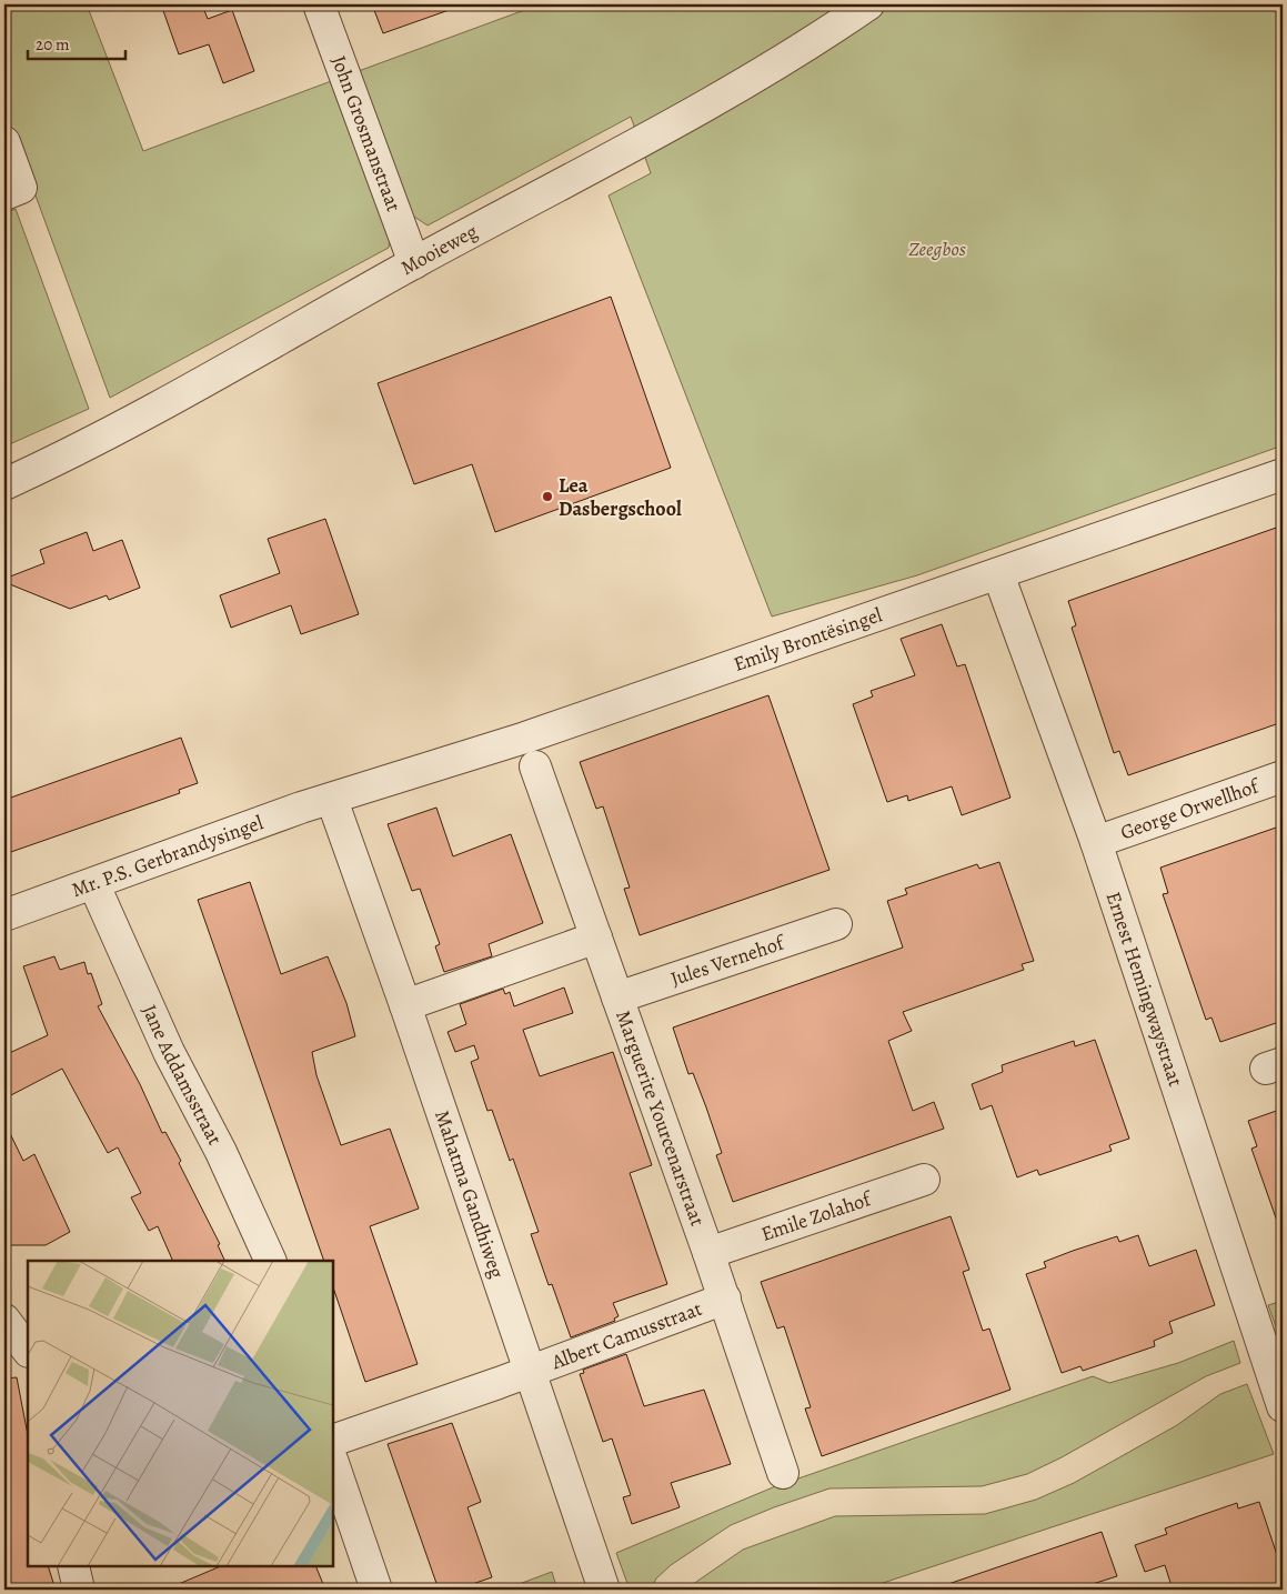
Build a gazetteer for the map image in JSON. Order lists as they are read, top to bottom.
{
  "streets": {
    "street": [
      "John Grosmanstraat",
      "Mooieweg",
      "Emily Brontësingel",
      "George Orwellhof",
      "Mr. P.S. Gerbrandysingel",
      "Jules Vernehof",
      "Ernest Hemingwaystraat",
      "Jane Addamsstraat",
      "Marguerite Yourcenarstraat",
      "Mahatma Gandhiweg",
      "Emile Zolahof",
      "Albert Camusstraat"
    ]
  },
  "crossings": [
    ["John Grosmanstraat", "Mooieweg"],
    ["Emily Brontësingel", "Mr. P.S. Gerbrandysingel"],
    ["Emily Brontësingel", "Ernest Hemingwaystraat"],
    ["Emily Brontësingel", "Mahatma Gandhiweg"],
    ["George Orwellhof", "Ernest Hemingwaystraat"],
    ["Mr. P.S. Gerbrandysingel", "Jane Addamsstraat"],
    ["Mr. P.S. Gerbrandysingel", "Mahatma Gandhiweg"],
    ["Jules Vernehof", "Marguerite Yourcenarstraat"],
    ["Marguerite Yourcenarstraat", "Emile Zolahof"],
    ["Marguerite Yourcenarstraat", "Albert Camusstraat"],
    ["Mahatma Gandhiweg", "Albert Camusstraat"]
  ],
  "parks": ["Zeegbos"],
  "places": ["Lea Dasbergschool"],
  "scale_bar": "20 m"
}
